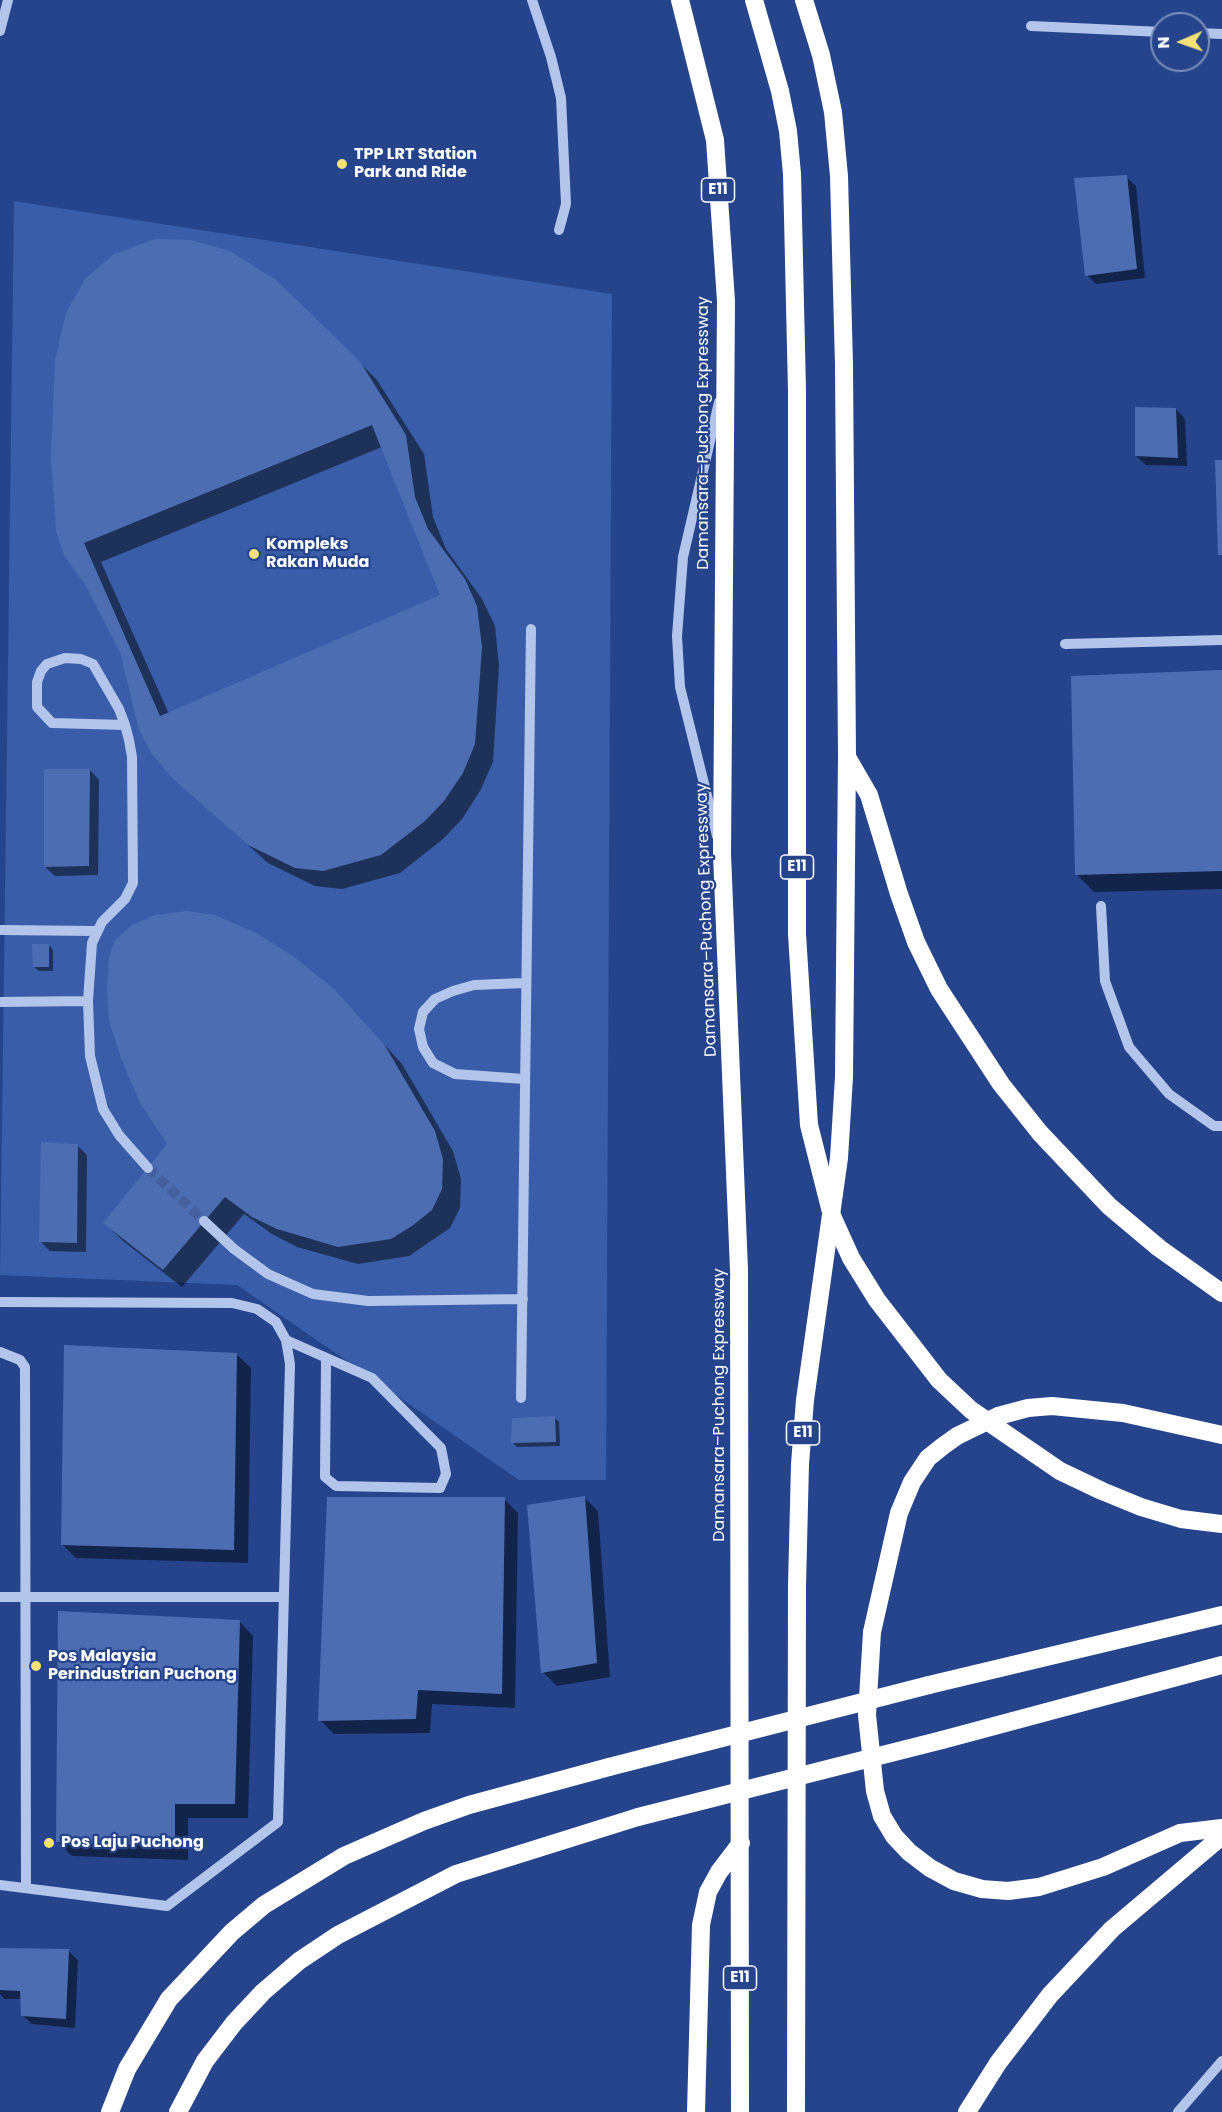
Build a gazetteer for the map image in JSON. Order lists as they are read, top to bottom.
{
  "streets": {
    "highway": ["E11", "Damansara–Puchong Expressway"]
  },
  "crossings": [
    ["E11", "Damansara–Puchong Expressway"]
  ],
  "places": [
    "TPP LRT Station Park and Ride",
    "Kompleks Rakan Muda",
    "Pos Malaysia Perindustrian Puchong",
    "Pos Laju Puchong"
  ],
  "north": "left"
}
